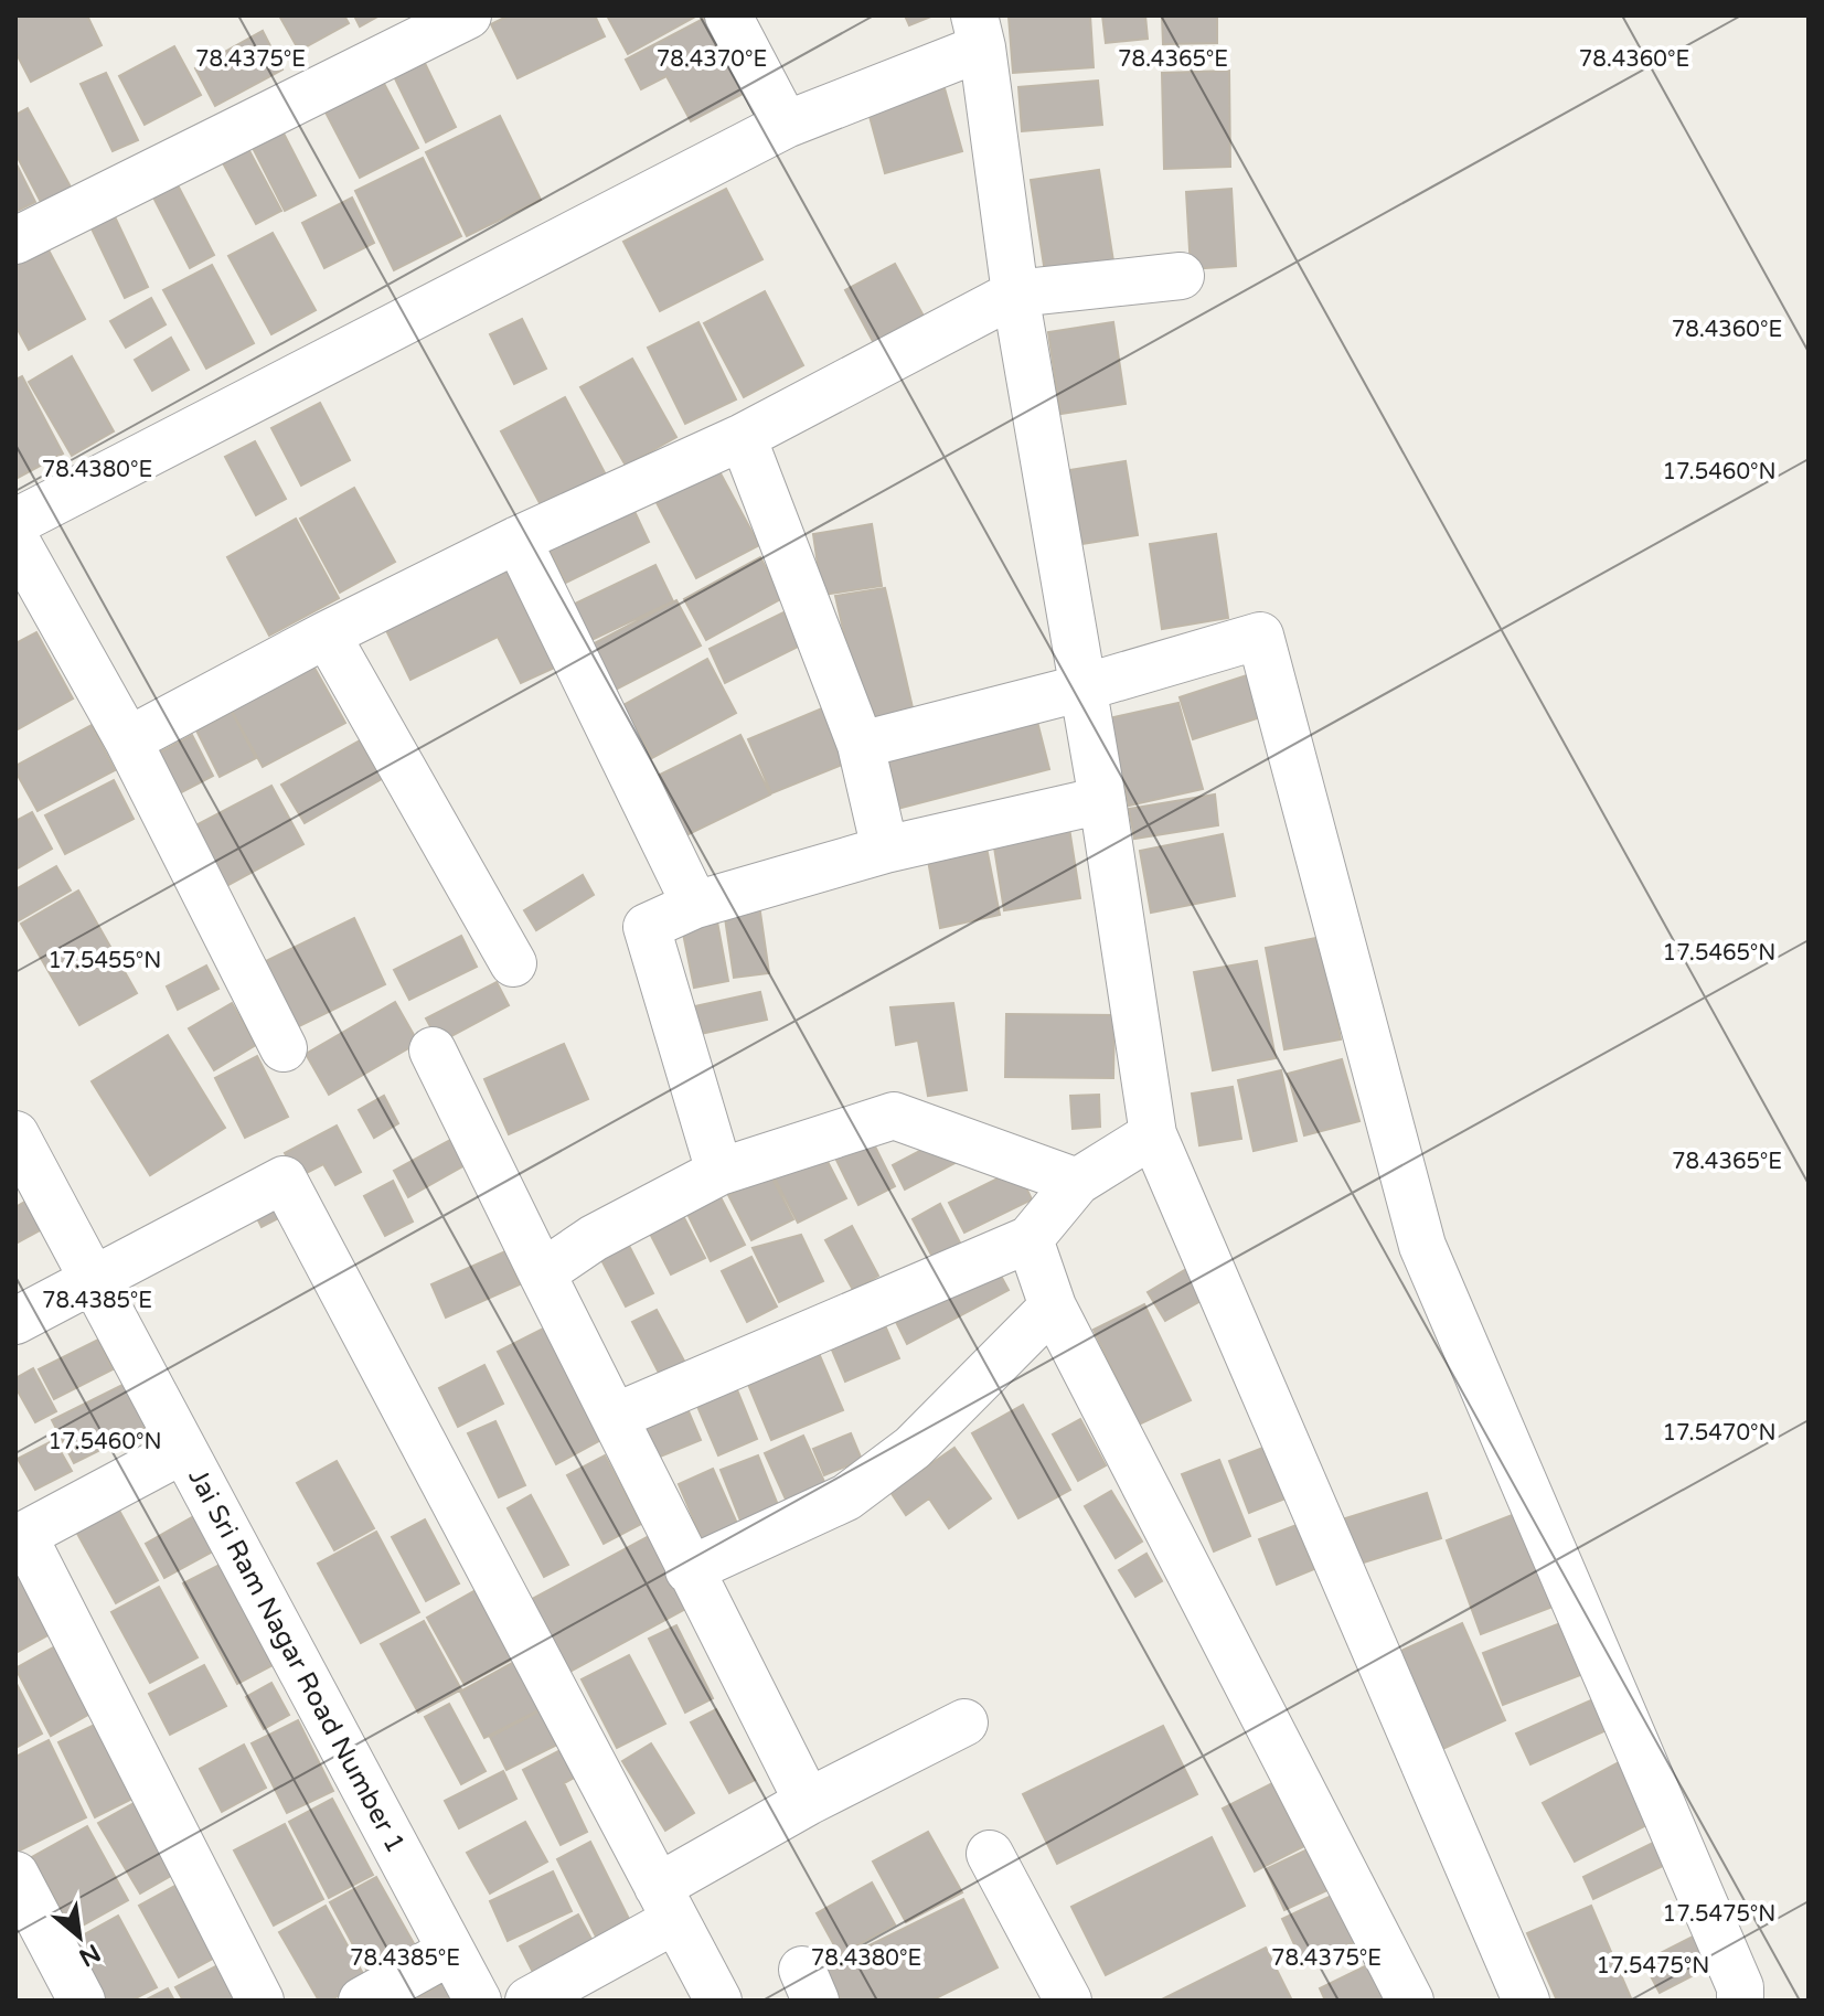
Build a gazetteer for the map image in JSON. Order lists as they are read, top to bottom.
{
  "streets": {
    "street": ["Jai Sri Ram Nagar Road Number 1"]
  },
  "north": "bottom right",
  "coordinates": [
    "78.4375°E",
    "78.4370°E",
    "78.4365°E",
    "78.4360°E",
    "78.4380°E",
    "17.5460°N",
    "17.5465°N",
    "17.5455°N",
    "78.4385°E",
    "17.5470°N",
    "17.5475°N"
  ]
}
